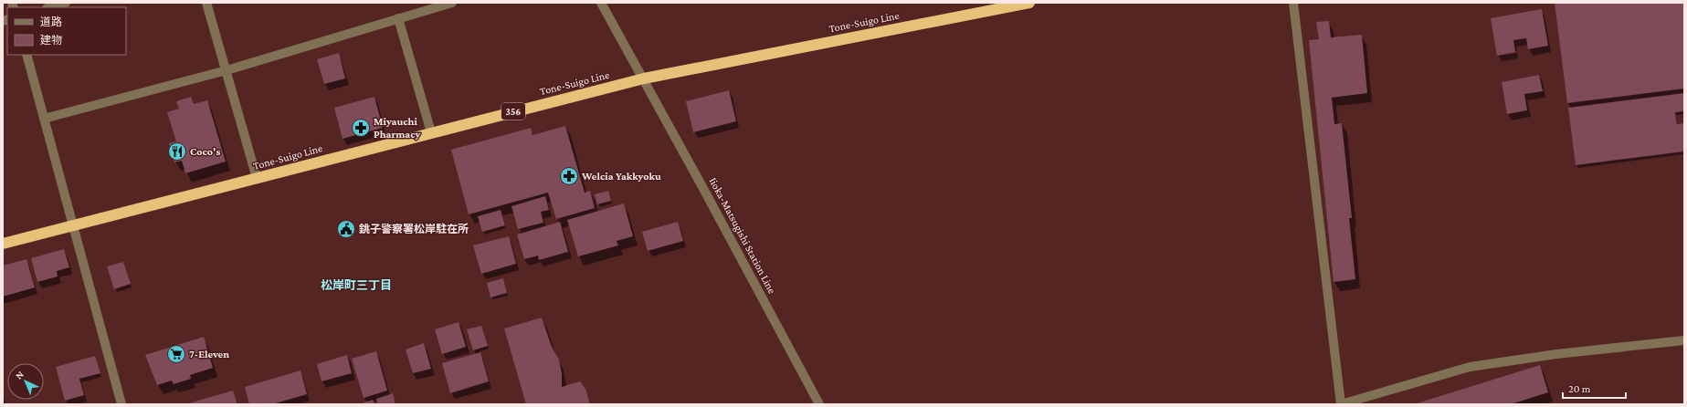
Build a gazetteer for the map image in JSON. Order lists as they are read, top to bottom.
{
  "streets": {
    "highway": ["Tone-Suigo Line", "356"],
    "street": ["Iioka-Matsugishi Station Line"]
  },
  "crossings": [
    ["Tone-Suigo Line", "Iioka-Matsugishi Station Line"]
  ],
  "districts": ["松岸町三丁目"],
  "places": {
    "pharmacy": ["Miyauchi Pharmacy", "Welcia Yakkyoku"],
    "restaurant": ["Coco's"],
    "public building": ["銚子警察署松岸駐在所"],
    "supermarket": ["7-Eleven"]
  },
  "legend": ["道路", "建物"],
  "scale_bar": "20 m",
  "north": "top left"
}
